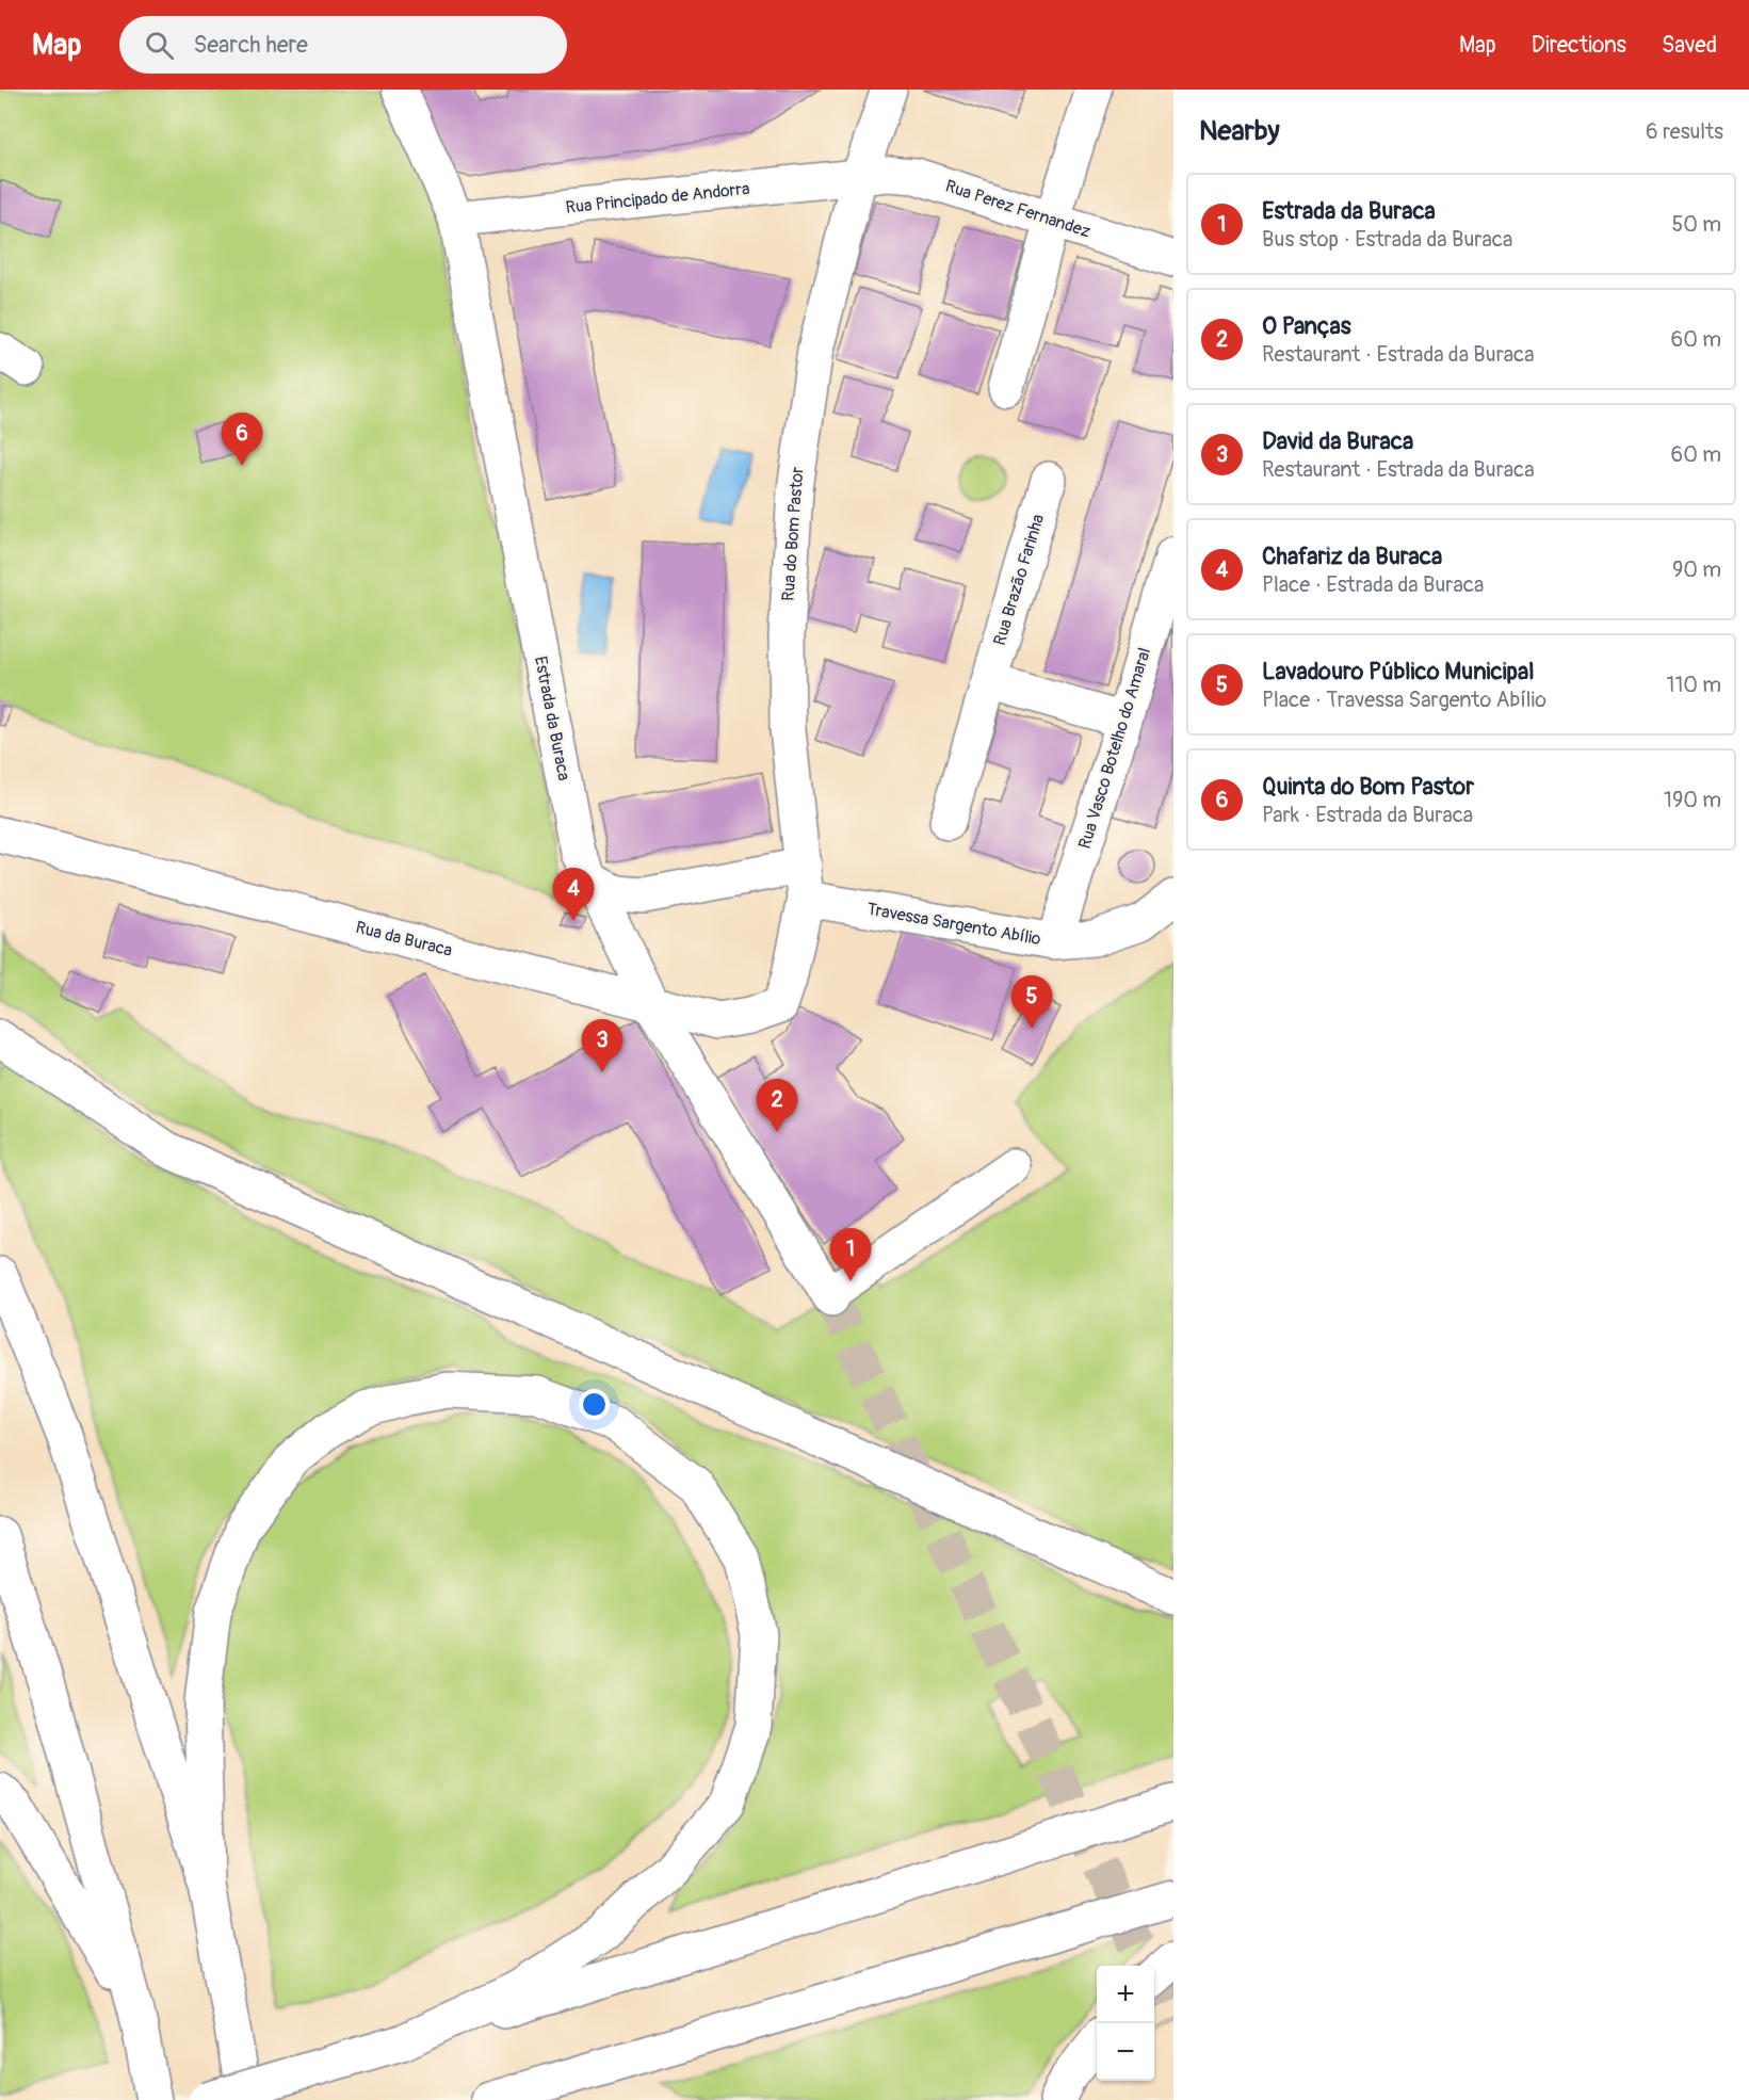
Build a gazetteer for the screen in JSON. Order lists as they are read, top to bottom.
{
  "streets": {
    "main road": [
      "Rua Principado de Andorra",
      "Rua Perez Fernandez",
      "Rua do Bom Pastor",
      "Rua Brazão Farinha",
      "Estrada da Buraca",
      "Rua Vasco Botelho do Amaral",
      "Travessa Sargento Abílio",
      "Rua da Buraca"
    ]
  },
  "crossings": [
    ["Rua Principado de Andorra", "Rua Perez Fernandez"],
    ["Rua Principado de Andorra", "Rua do Bom Pastor"],
    ["Rua Principado de Andorra", "Estrada da Buraca"],
    ["Rua Perez Fernandez", "Rua do Bom Pastor"],
    ["Rua do Bom Pastor", "Travessa Sargento Abílio"],
    ["Rua do Bom Pastor", "Rua da Buraca"],
    ["Estrada da Buraca", "Rua da Buraca"],
    ["Rua Vasco Botelho do Amaral", "Travessa Sargento Abílio"],
    ["Travessa Sargento Abílio", "Rua da Buraca"]
  ],
  "page": {
    "header": "Map",
    "search": "Search here",
    "nav": ["Map", "Directions", "Saved"],
    "heading": ["Nearby", "6 results"],
    "list": [
      {
        "mark": "1",
        "name": "Estrada da Buraca",
        "note": "Bus stop · Estrada da Buraca",
        "value": "50 m"
      },
      {
        "mark": "2",
        "name": "O Panças",
        "note": "Restaurant · Estrada da Buraca",
        "value": "60 m"
      },
      {
        "mark": "3",
        "name": "David da Buraca",
        "note": "Restaurant · Estrada da Buraca",
        "value": "60 m"
      },
      {
        "mark": "4",
        "name": "Chafariz da Buraca",
        "note": "Place · Estrada da Buraca",
        "value": "90 m"
      },
      {
        "mark": "5",
        "name": "Lavadouro Público Municipal",
        "note": "Place · Travessa Sargento Abílio",
        "value": "110 m"
      },
      {
        "mark": "6",
        "name": "Quinta do Bom Pastor",
        "note": "Park · Estrada da Buraca",
        "value": "190 m"
      }
    ],
    "pins": [
      "6",
      "4",
      "5",
      "3",
      "2",
      "1"
    ],
    "map_buttons": ["+", "−"]
  }
}
